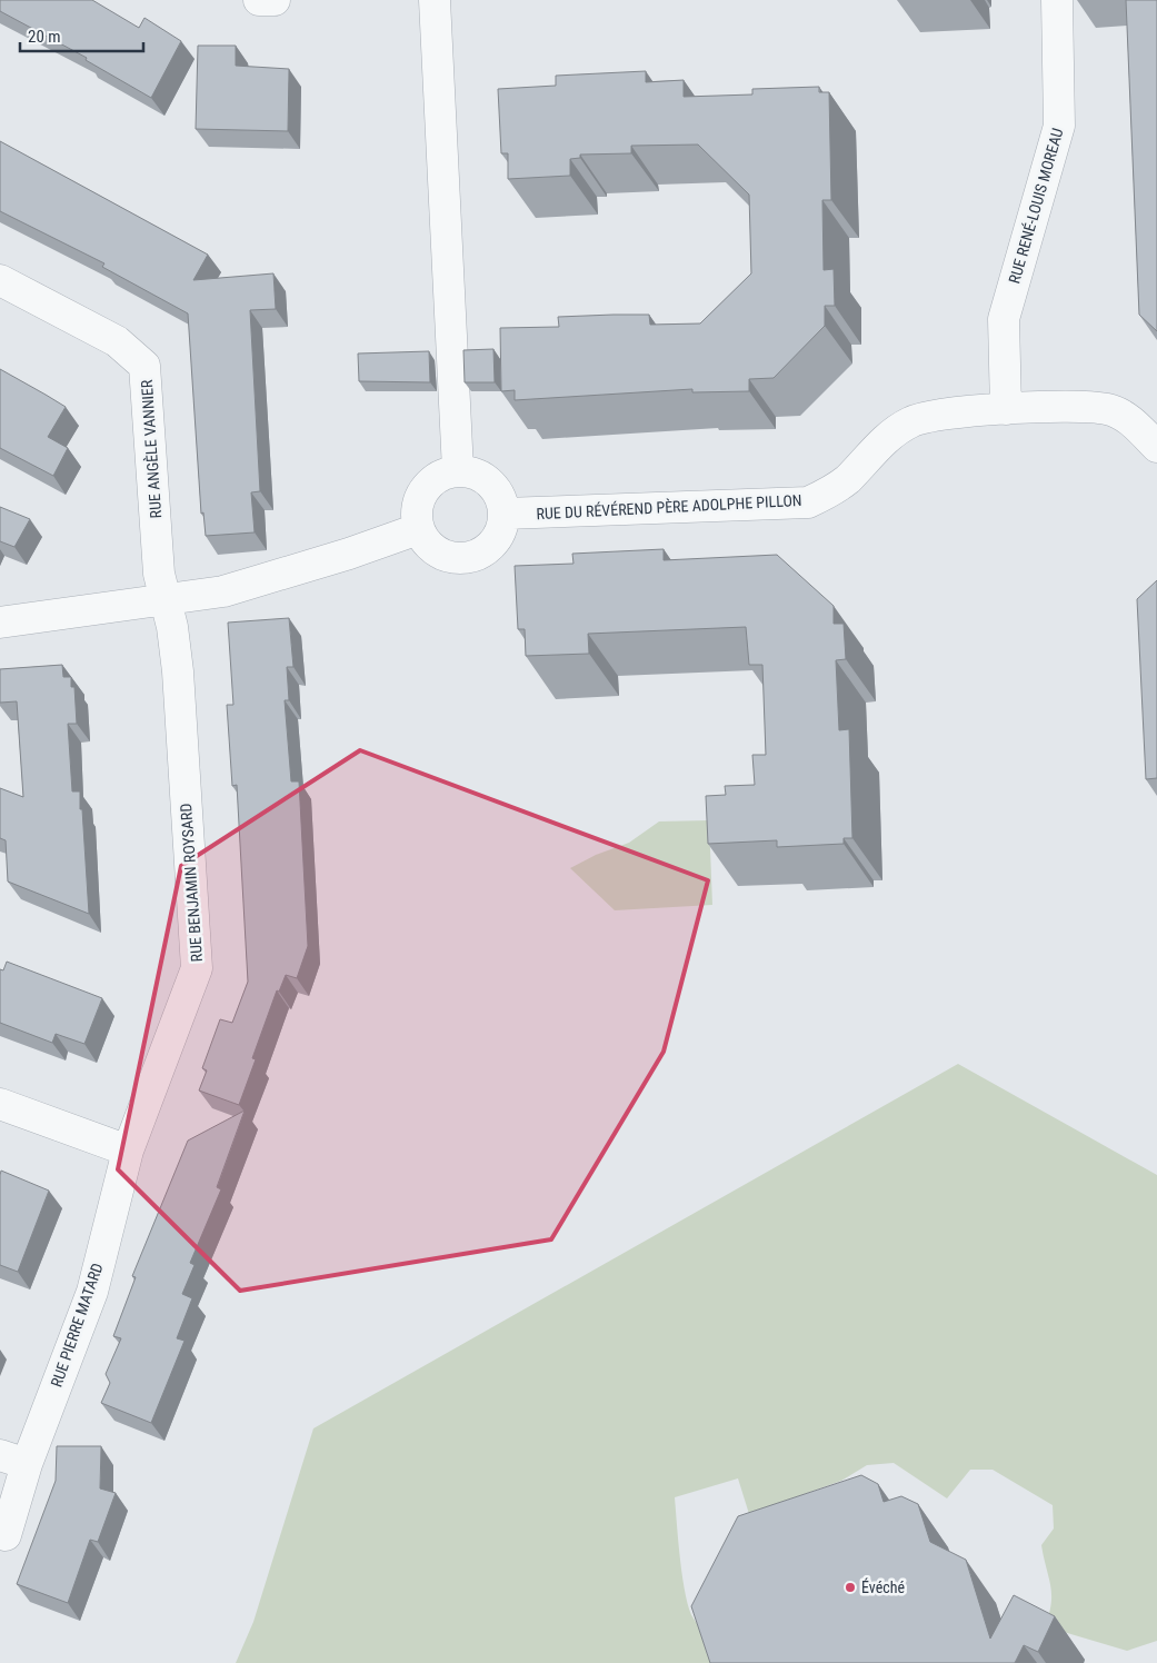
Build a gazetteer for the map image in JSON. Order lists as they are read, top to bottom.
{
  "streets": {
    "street": [
      "RUE RENÉ-LOUIS MOREAU",
      "RUE ANGÈLE VANNIER",
      "RUE DU RÉVÉREND PÈRE ADOLPHE PILLON",
      "RUE BENJAMIN ROYSARD",
      "RUE PIERRE MATARD"
    ]
  },
  "crossings": [
    ["RUE RENÉ-LOUIS MOREAU", "RUE DU RÉVÉREND PÈRE ADOLPHE PILLON"],
    ["RUE ANGÈLE VANNIER", "RUE BENJAMIN ROYSARD"],
    ["RUE BENJAMIN ROYSARD", "RUE PIERRE MATARD"]
  ],
  "places": ["Évéché"],
  "scale_bar": "20 m"
}
